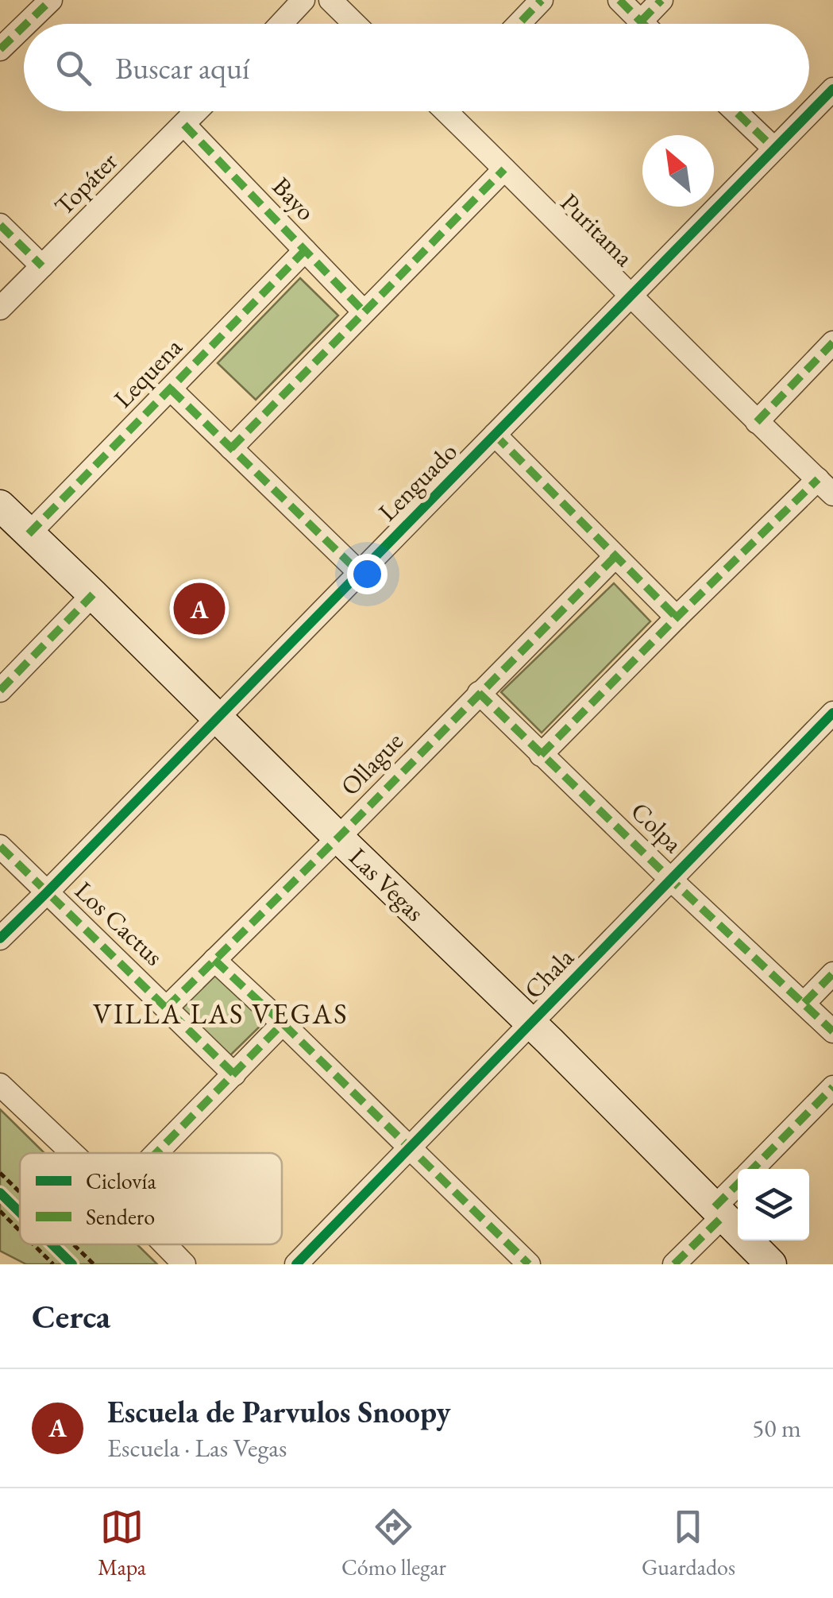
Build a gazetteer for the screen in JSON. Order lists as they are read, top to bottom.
{
  "streets": {
    "main road": ["Las Vegas"],
    "street": [
      "Topáter",
      "Bayo",
      "Puritama",
      "Lequena",
      "Lenguado",
      "Ollague",
      "Colpa",
      "Los Cactus",
      "Chala"
    ]
  },
  "crossings": [
    ["Topáter", "Bayo"],
    ["Bayo", "Lequena"],
    ["Puritama", "Lenguado"],
    ["Lequena", "Las Vegas"],
    ["Lenguado", "Las Vegas"],
    ["Lenguado", "Los Cactus"],
    ["Ollague", "Colpa"],
    ["Ollague", "Las Vegas"],
    ["Ollague", "Los Cactus"],
    ["Colpa", "Chala"],
    ["Las Vegas", "Chala"]
  ],
  "districts": ["VILLA LAS VEGAS"],
  "legend": ["Ciclovía", "Sendero"],
  "north": "top left",
  "page": {
    "search": "Buscar aquí",
    "pins": "A",
    "heading": "Cerca",
    "list": [
      {
        "mark": "A",
        "name": "Escuela de Parvulos Snoopy",
        "note": "Escuela · Las Vegas",
        "value": "50 m"
      }
    ],
    "nav": ["Mapa", "Cómo llegar", "Guardados"]
  }
}
